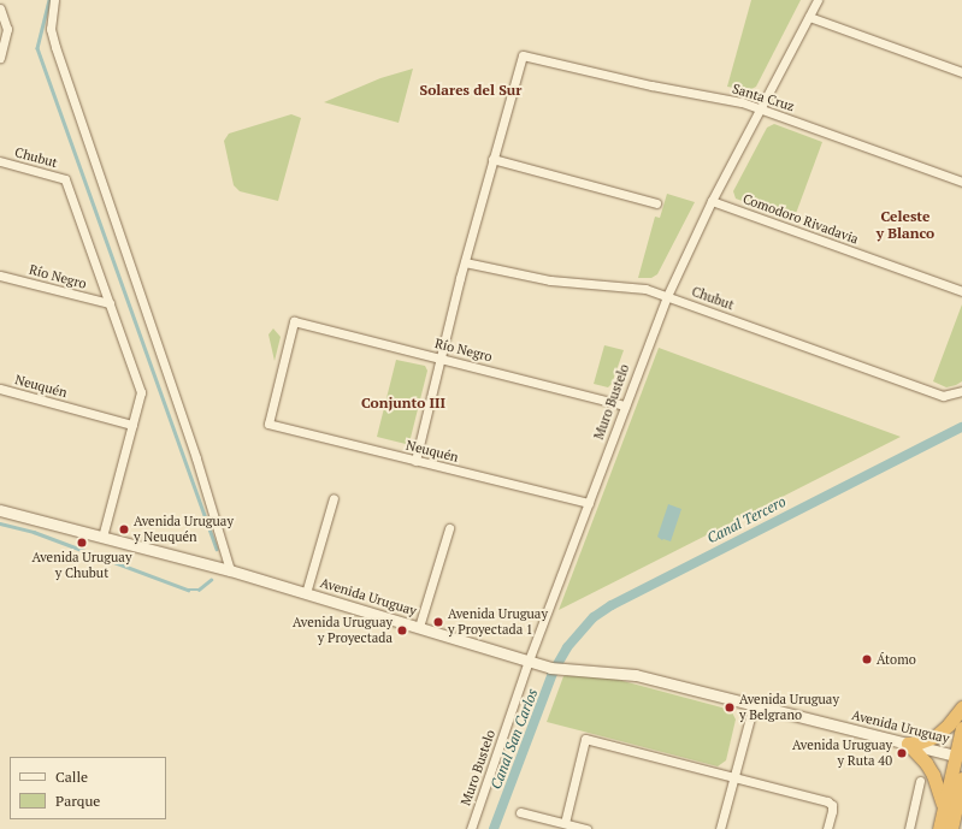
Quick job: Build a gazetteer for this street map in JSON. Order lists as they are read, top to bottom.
{
  "streets": {
    "main road": ["Avenida Uruguay"],
    "street": [
      "Santa Cruz",
      "Chubut",
      "Comodoro Rivadavia",
      "Río Negro",
      "Neuquén",
      "Muro Bustelo"
    ]
  },
  "crossings": [
    ["Santa Cruz", "Muro Bustelo"],
    ["Chubut", "Río Negro"],
    ["Chubut", "Muro Bustelo"],
    ["Comodoro Rivadavia", "Muro Bustelo"],
    ["Río Negro", "Neuquén"],
    ["Río Negro", "Muro Bustelo"],
    ["Neuquén", "Muro Bustelo"],
    ["Muro Bustelo", "Avenida Uruguay"]
  ],
  "districts": ["Solares del Sur", "Celeste y Blanco", "Conjunto III"],
  "water": ["Canal Tercero", "Canal San Carlos"],
  "places": [
    "Avenida Uruguay y Neuquén",
    "Avenida Uruguay y Chubut",
    "Avenida Uruguay y Proyectada 1",
    "Avenida Uruguay y Proyectada",
    "Átomo",
    "Avenida Uruguay y Belgrano",
    "Avenida Uruguay y Ruta 40"
  ],
  "legend": ["Calle", "Parque"]
}
